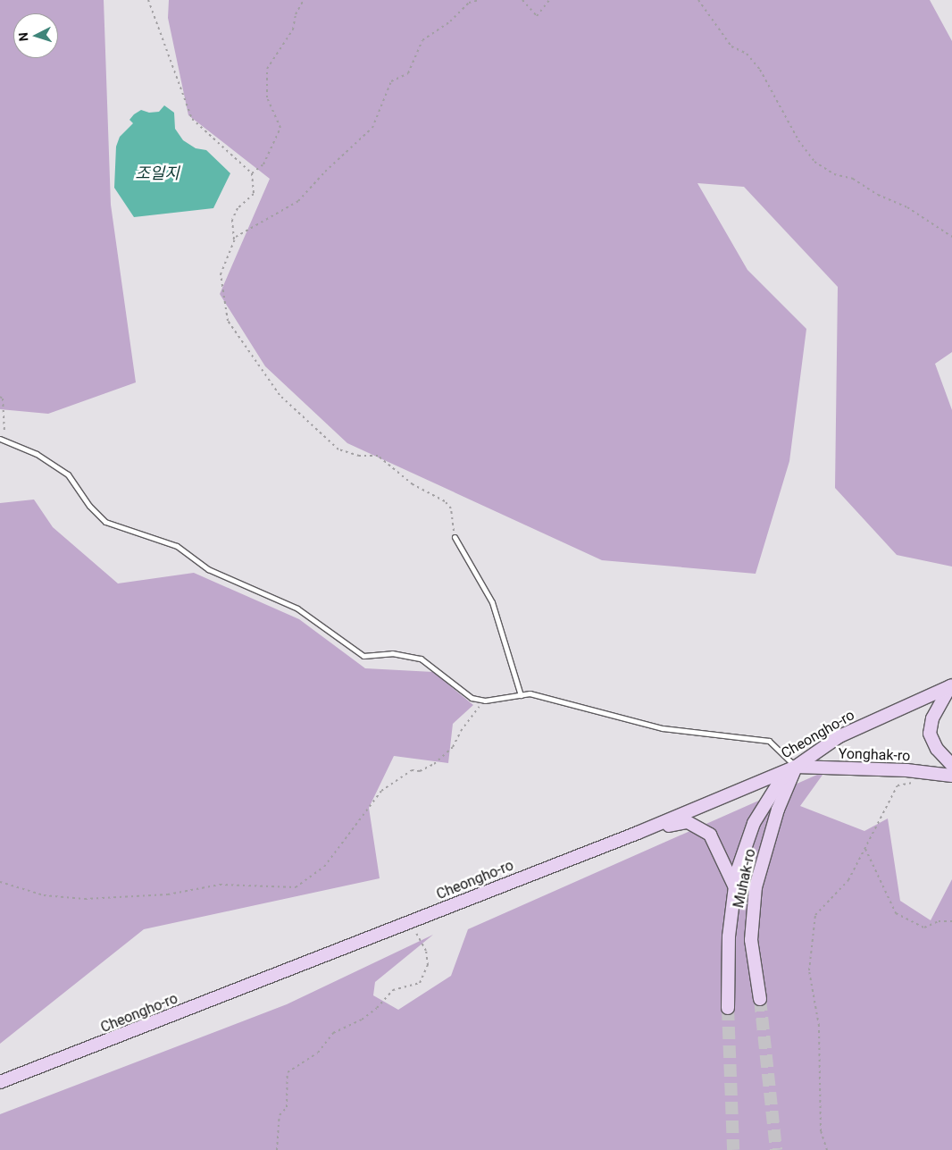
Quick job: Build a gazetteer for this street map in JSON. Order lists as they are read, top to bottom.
{
  "streets": {
    "main road": ["Cheongho-ro", "Yonghak-ro", "Muhak-ro"]
  },
  "crossings": [
    ["Cheongho-ro", "Yonghak-ro"],
    ["Cheongho-ro", "Muhak-ro"],
    ["Yonghak-ro", "Muhak-ro"]
  ],
  "water": ["조일지"],
  "north": "left"
}
